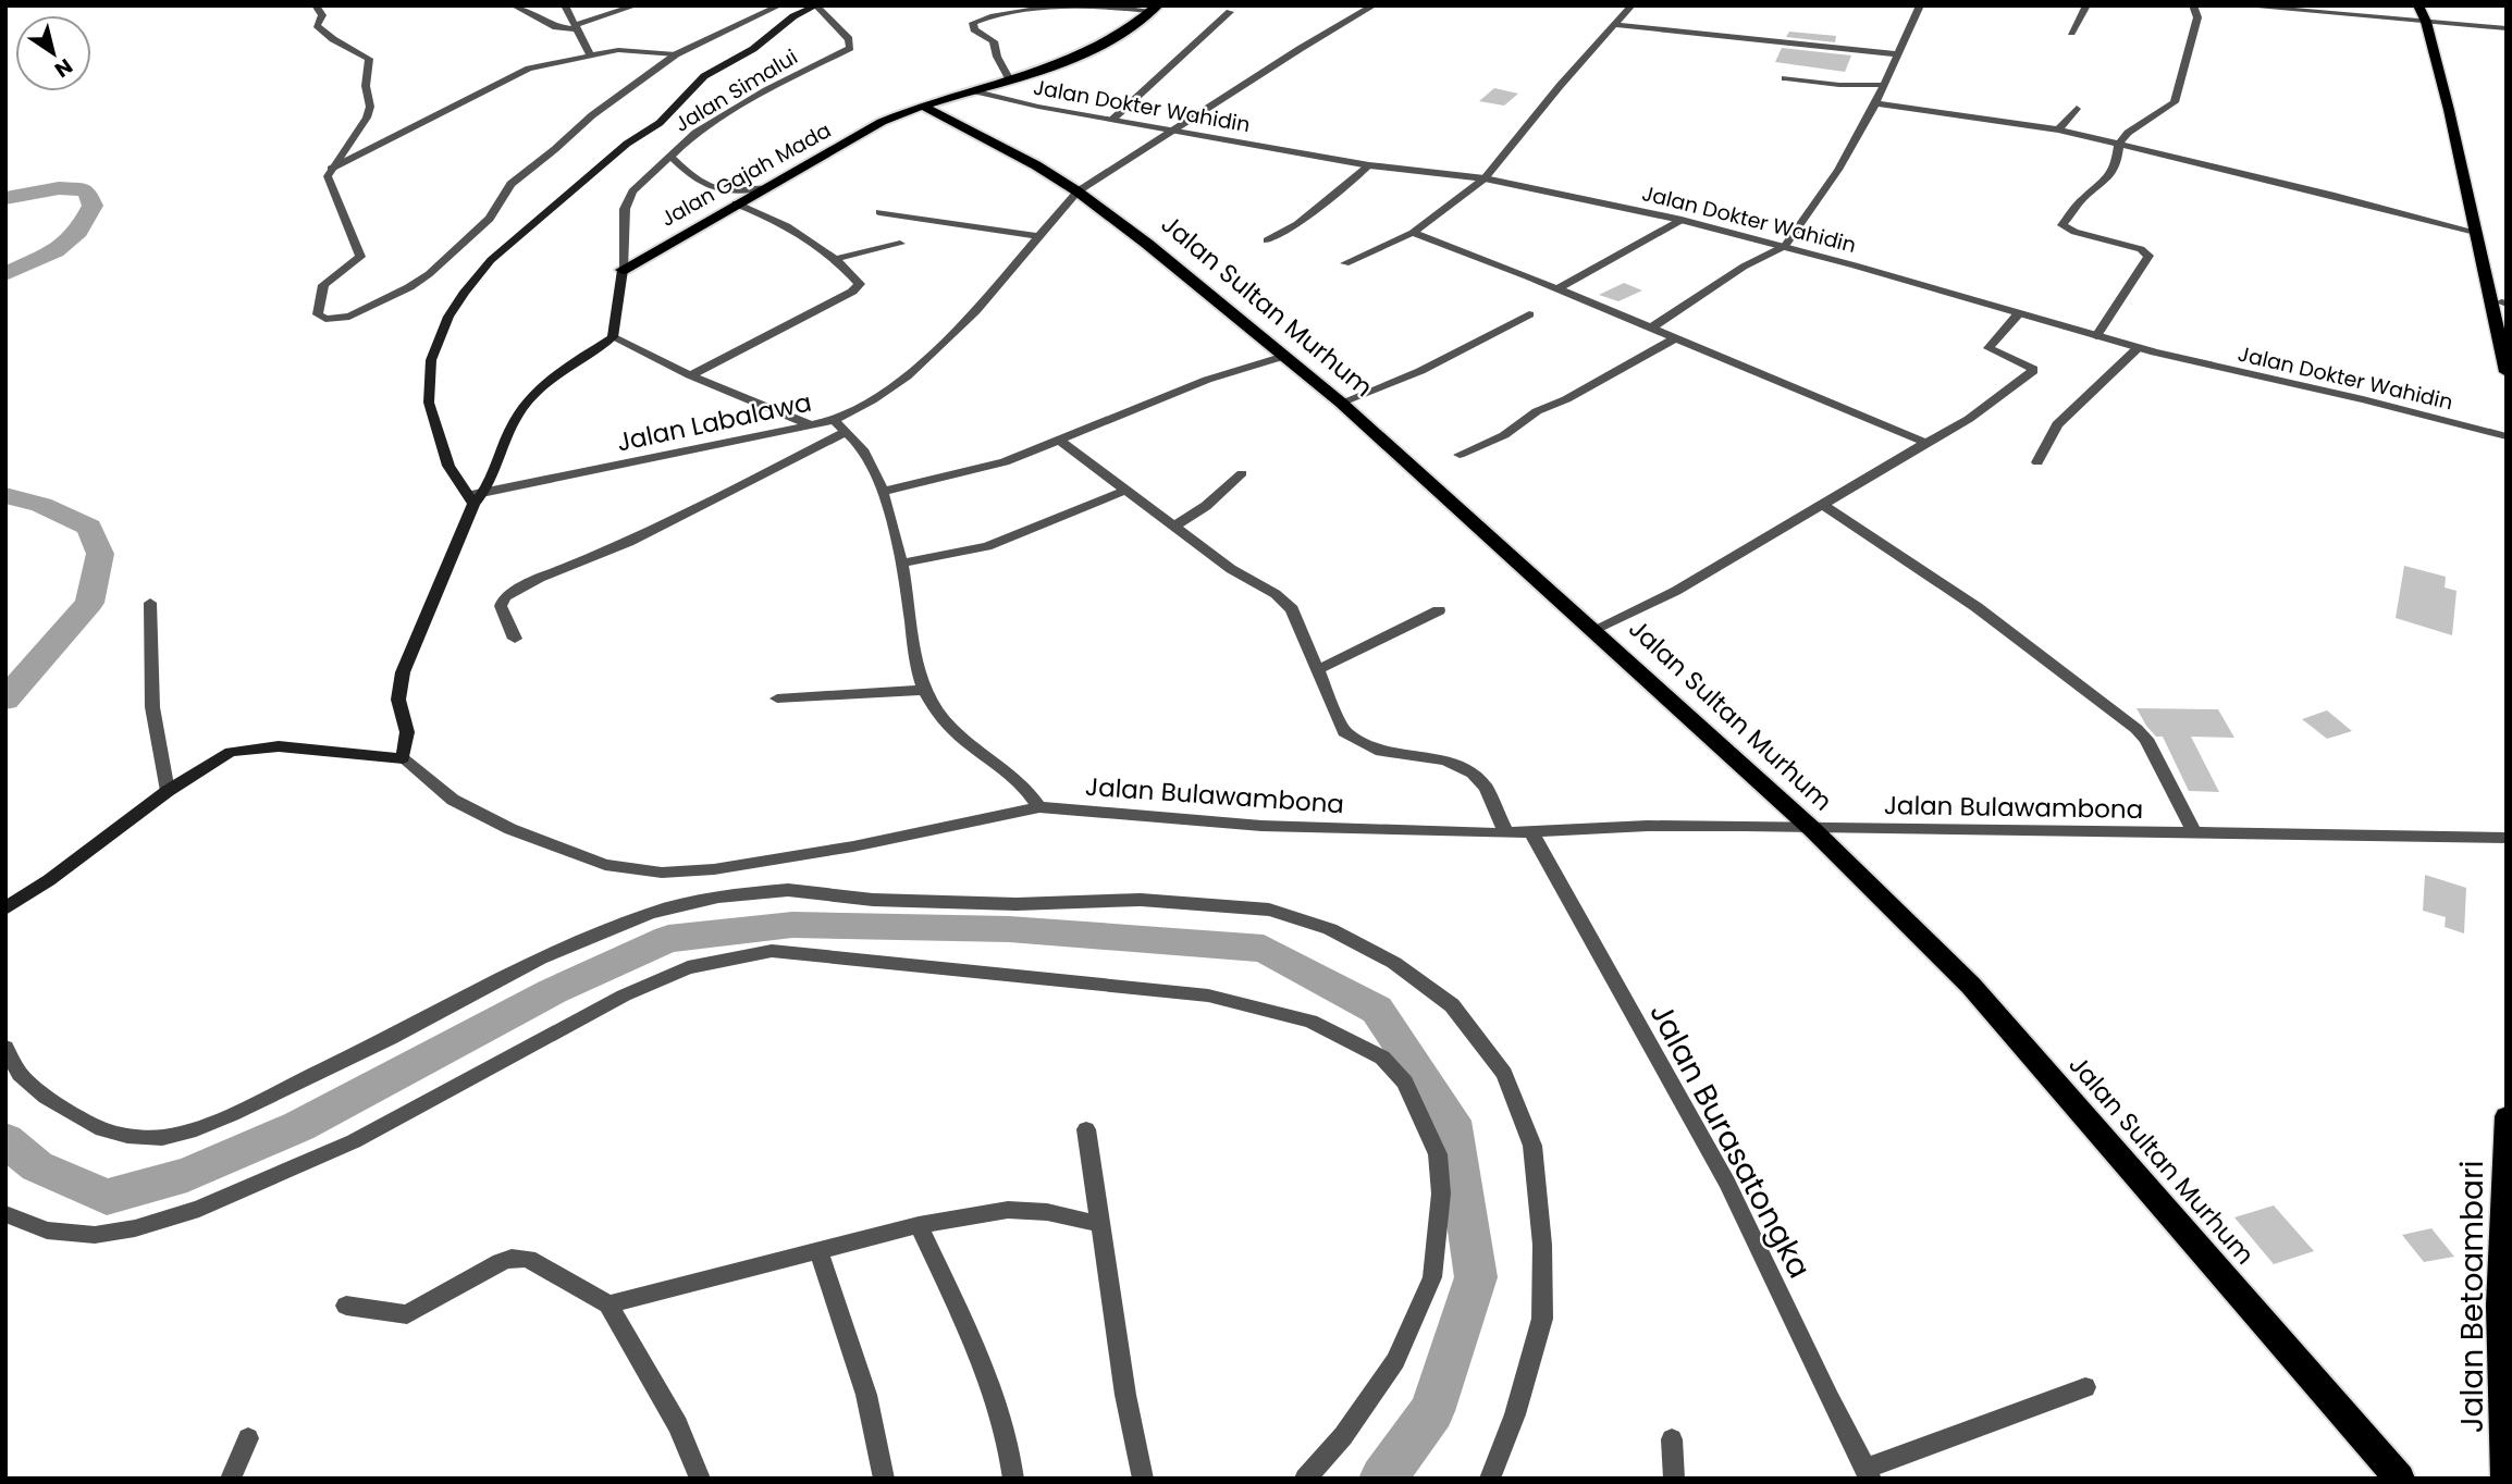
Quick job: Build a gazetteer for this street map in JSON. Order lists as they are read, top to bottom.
{
  "streets": {
    "highway": ["Jalan Gajah Mada", "Jalan Sultan Murhum"],
    "main road": ["Jalan Betoambari"],
    "street": [
      "Jalan Simalui",
      "Jalan Dokter Wahidin",
      "Jalan Labalawa",
      "Jalan Bulawambona",
      "Jalan Burasatongka"
    ]
  },
  "crossings": [
    ["Jalan Simalui", "Jalan Gajah Mada"],
    ["Jalan Dokter Wahidin", "Jalan Gajah Mada"],
    ["Jalan Gajah Mada", "Jalan Sultan Murhum"],
    ["Jalan Sultan Murhum", "Jalan Bulawambona"],
    ["Jalan Labalawa", "Jalan Bulawambona"],
    ["Jalan Bulawambona", "Jalan Burasatongka"]
  ],
  "north": "bottom right"
}
